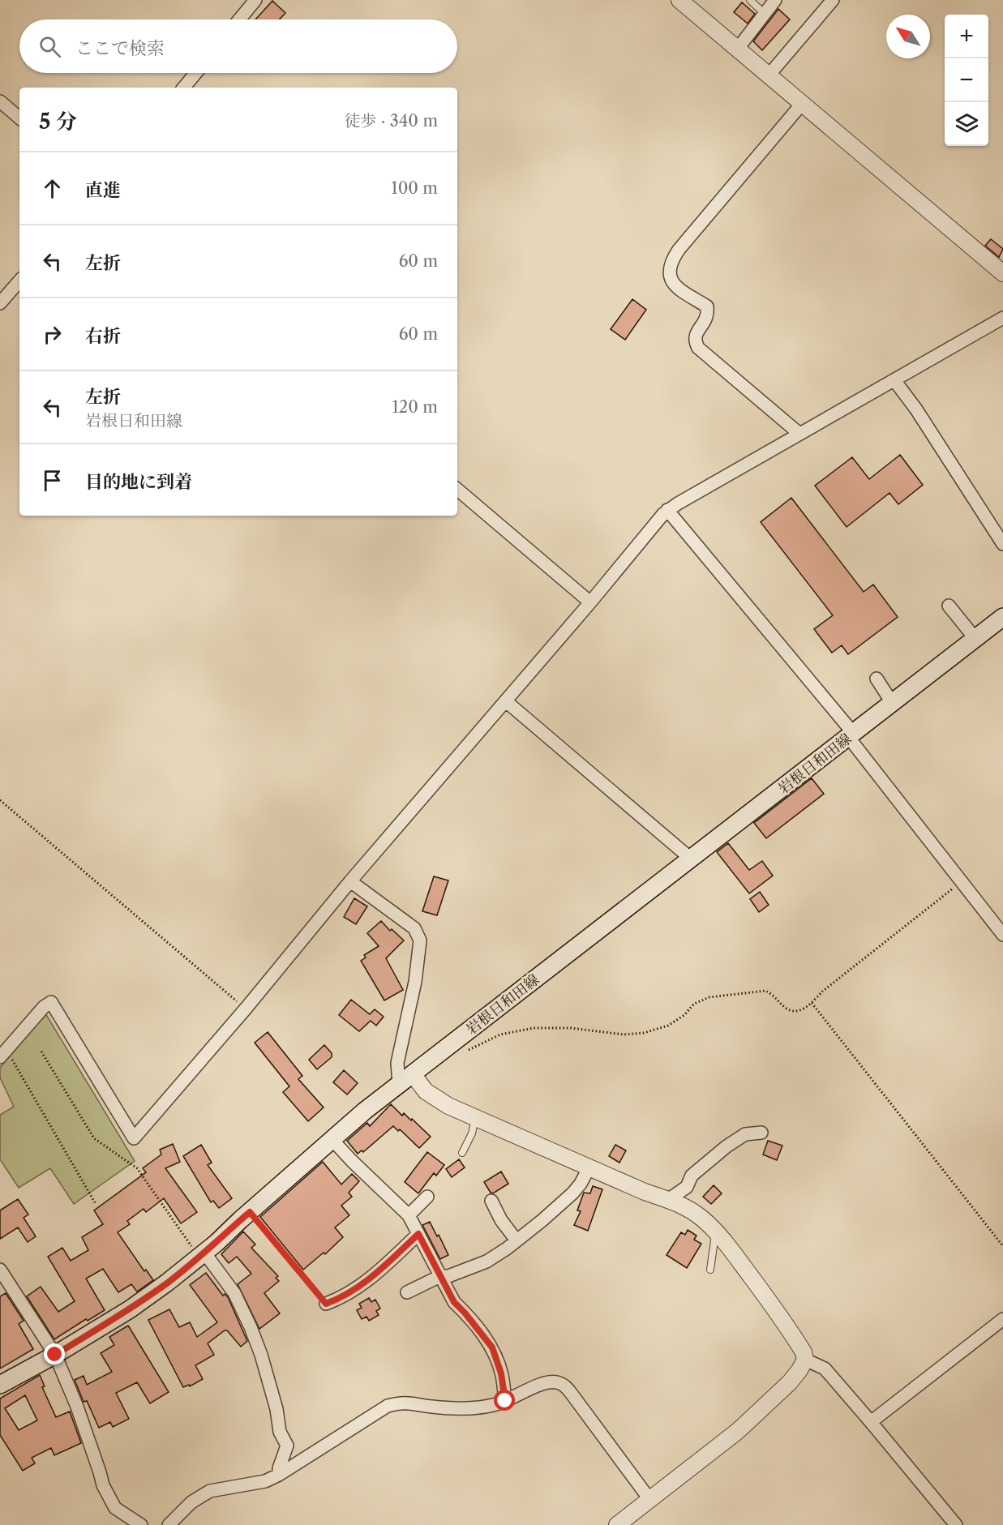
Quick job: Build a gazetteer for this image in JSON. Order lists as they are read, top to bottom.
{
  "streets": {
    "main road": ["岩根日和田線"]
  },
  "north": "top left",
  "page": {
    "map_buttons": ["+", "−"],
    "search": "ここで検索",
    "heading": ["5 分", "徒歩 · 340 m"],
    "list": [
      ["直進", "100 m"],
      ["左折", "60 m"],
      ["右折", "60 m"],
      ["左折", "岩根日和田線", "120 m"],
      "目的地に到着"
    ]
  }
}
